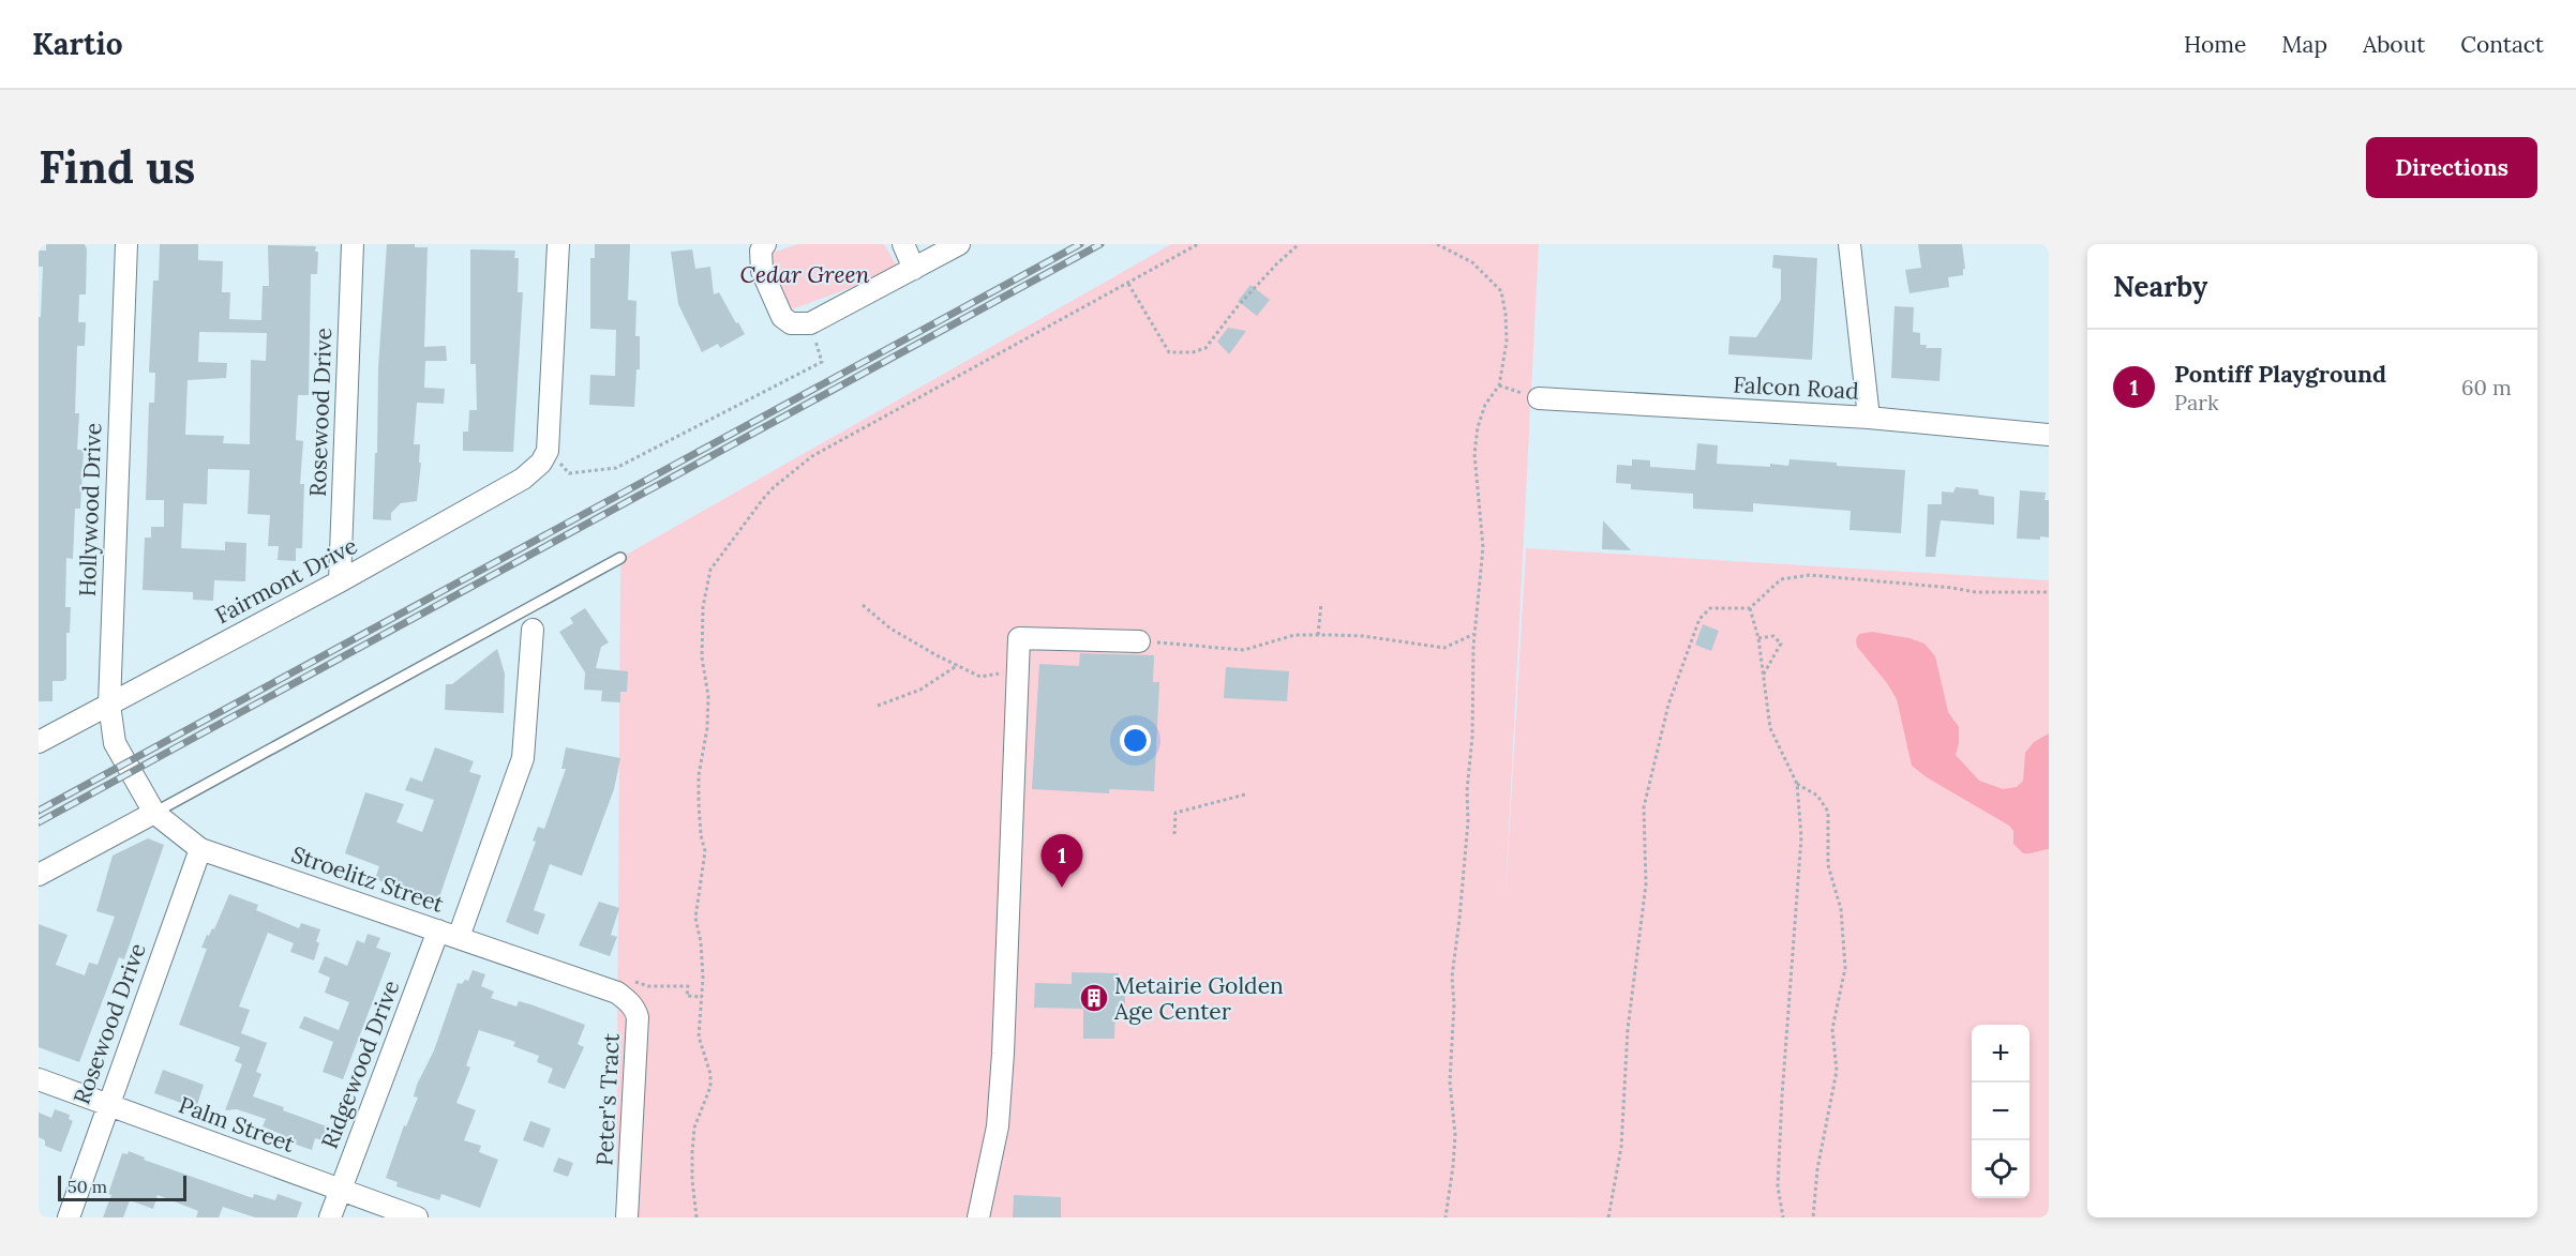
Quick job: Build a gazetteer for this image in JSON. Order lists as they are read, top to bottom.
{
  "streets": {
    "street": [
      "Falcon Road",
      "Rosewood Drive",
      "Hollywood Drive",
      "Fairmont Drive",
      "Stroelitz Street",
      "Ridgewood Drive",
      "Peter's Tract",
      "Palm Street"
    ]
  },
  "crossings": [
    ["Rosewood Drive", "Fairmont Drive"],
    ["Rosewood Drive", "Stroelitz Street"],
    ["Rosewood Drive", "Palm Street"],
    ["Hollywood Drive", "Fairmont Drive"],
    ["Hollywood Drive", "Stroelitz Street"],
    ["Stroelitz Street", "Ridgewood Drive"],
    ["Stroelitz Street", "Peter's Tract"],
    ["Ridgewood Drive", "Palm Street"]
  ],
  "parks": ["Cedar Green"],
  "places": {
    "building": ["Metairie Golden Age Center"]
  },
  "scale_bar": "50 m",
  "page": {
    "header": "Kartio",
    "nav": [
      "Home",
      "Map",
      "About",
      "Contact"
    ],
    "buttons": "Directions",
    "title": "Find us",
    "heading": "Nearby",
    "list": [
      {
        "mark": "1",
        "name": "Pontiff Playground",
        "note": "Park",
        "value": "60 m"
      }
    ],
    "pins": "1",
    "map_buttons": ["+", "−"],
    "scale": "50 m"
  }
}
